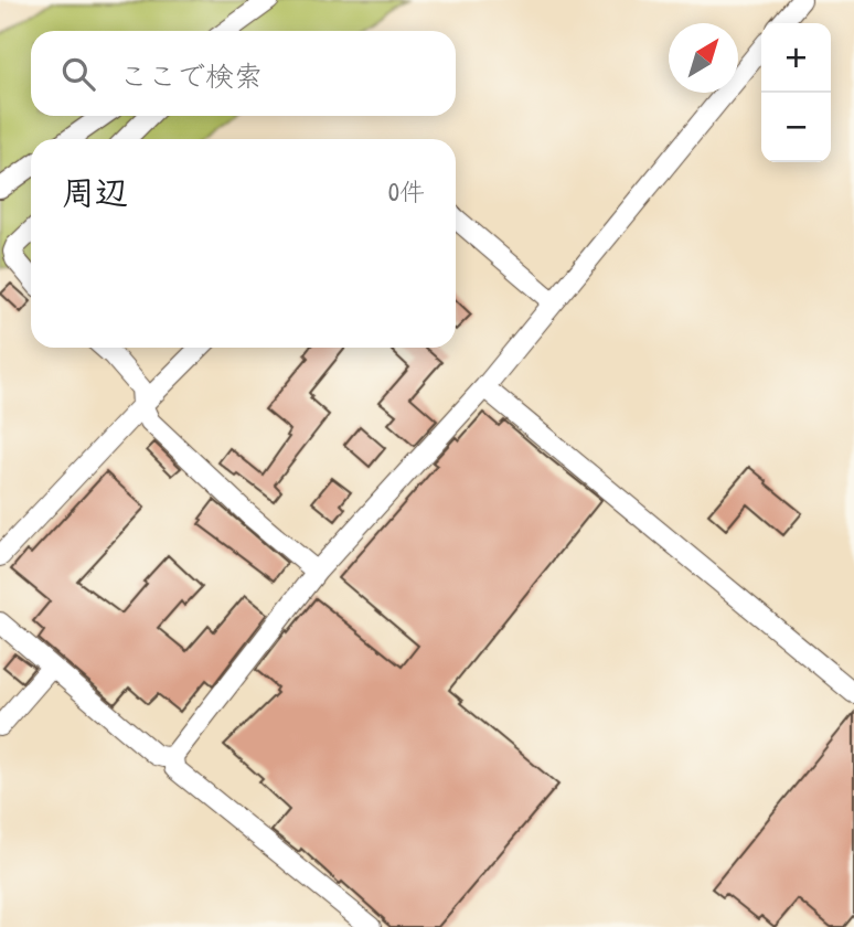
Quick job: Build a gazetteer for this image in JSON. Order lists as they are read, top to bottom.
{
  "north": "top right",
  "page": {
    "map_buttons": ["+", "−"],
    "search": "ここで検索",
    "heading": ["周辺", "0件"]
  }
}
